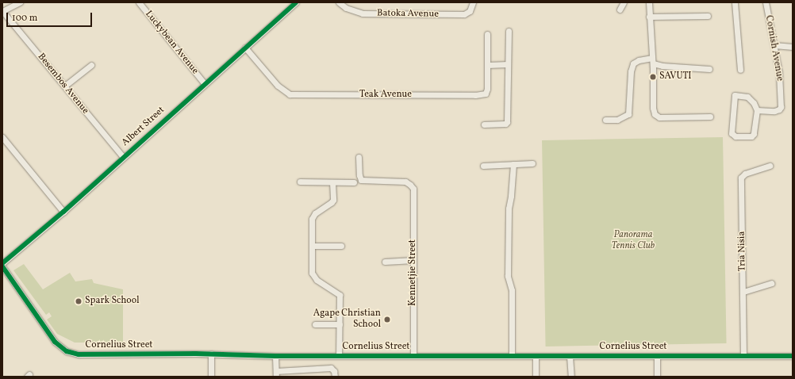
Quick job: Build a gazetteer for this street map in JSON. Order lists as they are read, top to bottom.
{
  "streets": {
    "street": [
      "Batoka Avenue",
      "Luckybean Avenue",
      "Cornish Avenue",
      "Besembos Avenue",
      "Teak Avenue",
      "Albert Street",
      "Tria Nisia",
      "Kennetjie Street",
      "Cornelius Street"
    ]
  },
  "crossings": [
    ["Luckybean Avenue", "Albert Street"],
    ["Besembos Avenue", "Albert Street"],
    ["Teak Avenue", "Albert Street"],
    ["Tria Nisia", "Cornelius Street"],
    ["Kennetjie Street", "Cornelius Street"]
  ],
  "parks": ["Panorama Tennis Club"],
  "places": ["SAVUTI", "Spark School", "Agape Christian School"],
  "scale_bar": "100 m"
}
